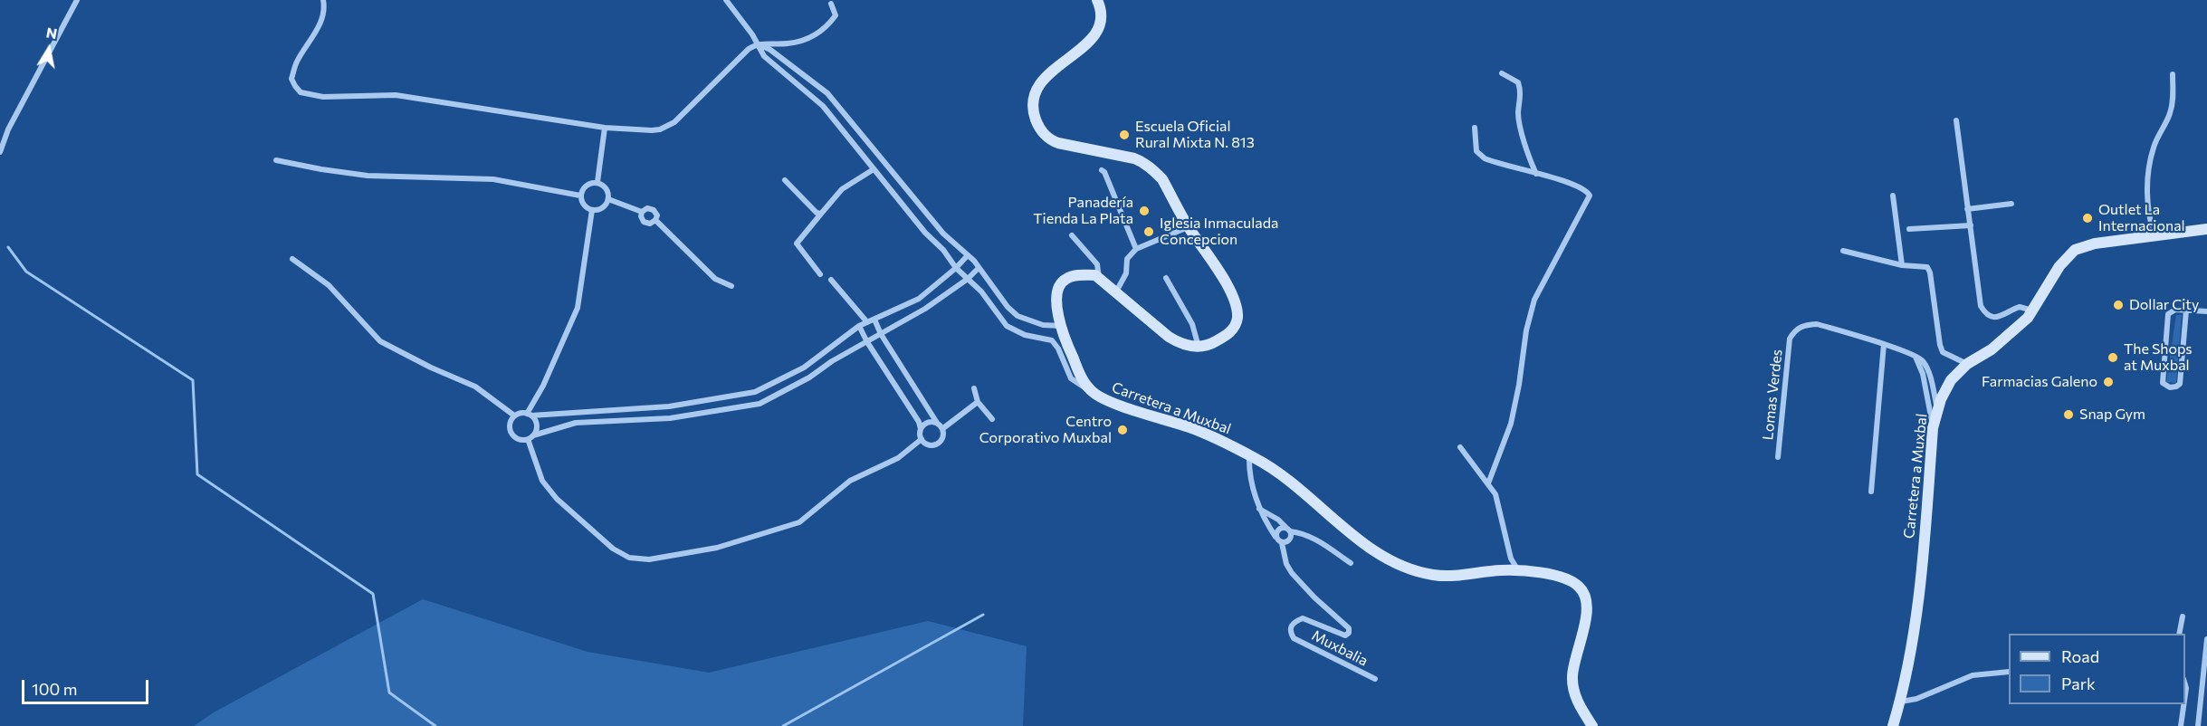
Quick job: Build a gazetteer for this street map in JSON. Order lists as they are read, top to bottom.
{
  "streets": {
    "main road": ["Carretera a Muxbal"],
    "street": ["Lomas Verdes", "Muxbalia"]
  },
  "places": [
    "Escuela Oficial Rural Mixta N. 813",
    "Panadería Tienda La Plata",
    "Outlet La Internacional",
    "Iglesia Inmaculada Concepcion",
    "Dollar City",
    "The Shops at Muxbal",
    "Farmacias Galeno",
    "Snap Gym",
    "Centro Corporativo Muxbal"
  ],
  "legend": ["Road", "Park"],
  "scale_bar": "100 m",
  "north": "top"
}
